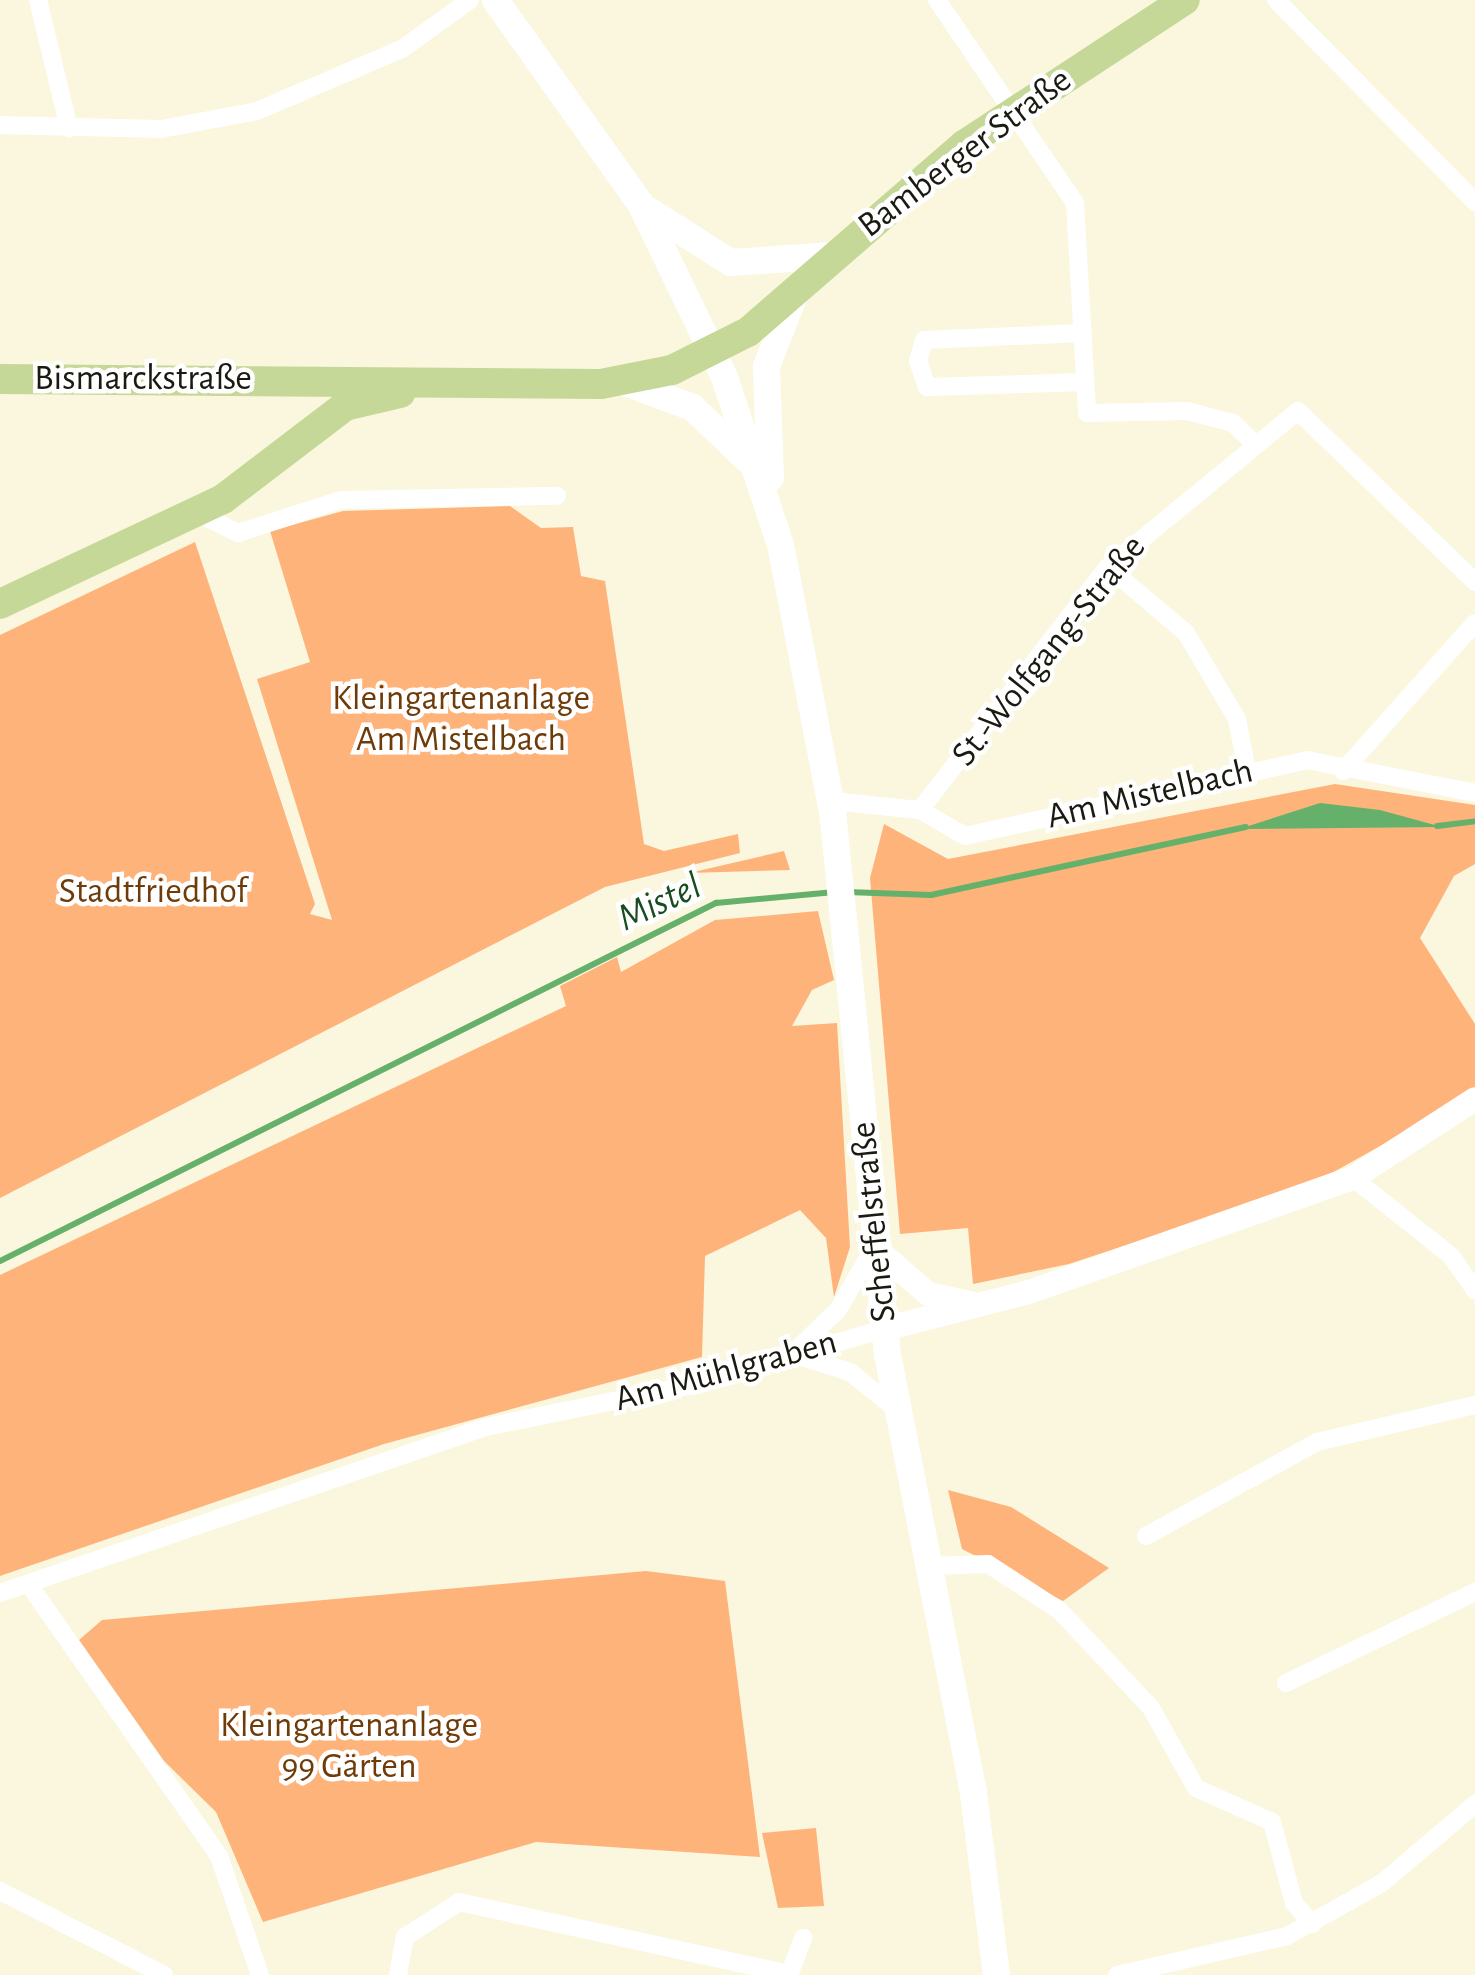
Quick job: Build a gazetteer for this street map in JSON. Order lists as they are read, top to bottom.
{
  "streets": {
    "main road": ["Bamberger Straße", "Bismarckstraße", "Scheffelstraße"],
    "street": ["St.-Wolfgang-Straße", "Am Mistelbach", "Am Mühlgraben"]
  },
  "crossings": [
    ["Bamberger Straße", "Scheffelstraße"],
    ["St.-Wolfgang-Straße", "Am Mistelbach"],
    ["Am Mistelbach", "Scheffelstraße"],
    ["Scheffelstraße", "Am Mühlgraben"]
  ],
  "water": ["Mistel"],
  "parks": ["Kleingartenanlage Am Mistelbach", "Stadtfriedhof", "Kleingartenanlage 99 Gärten"]
}
